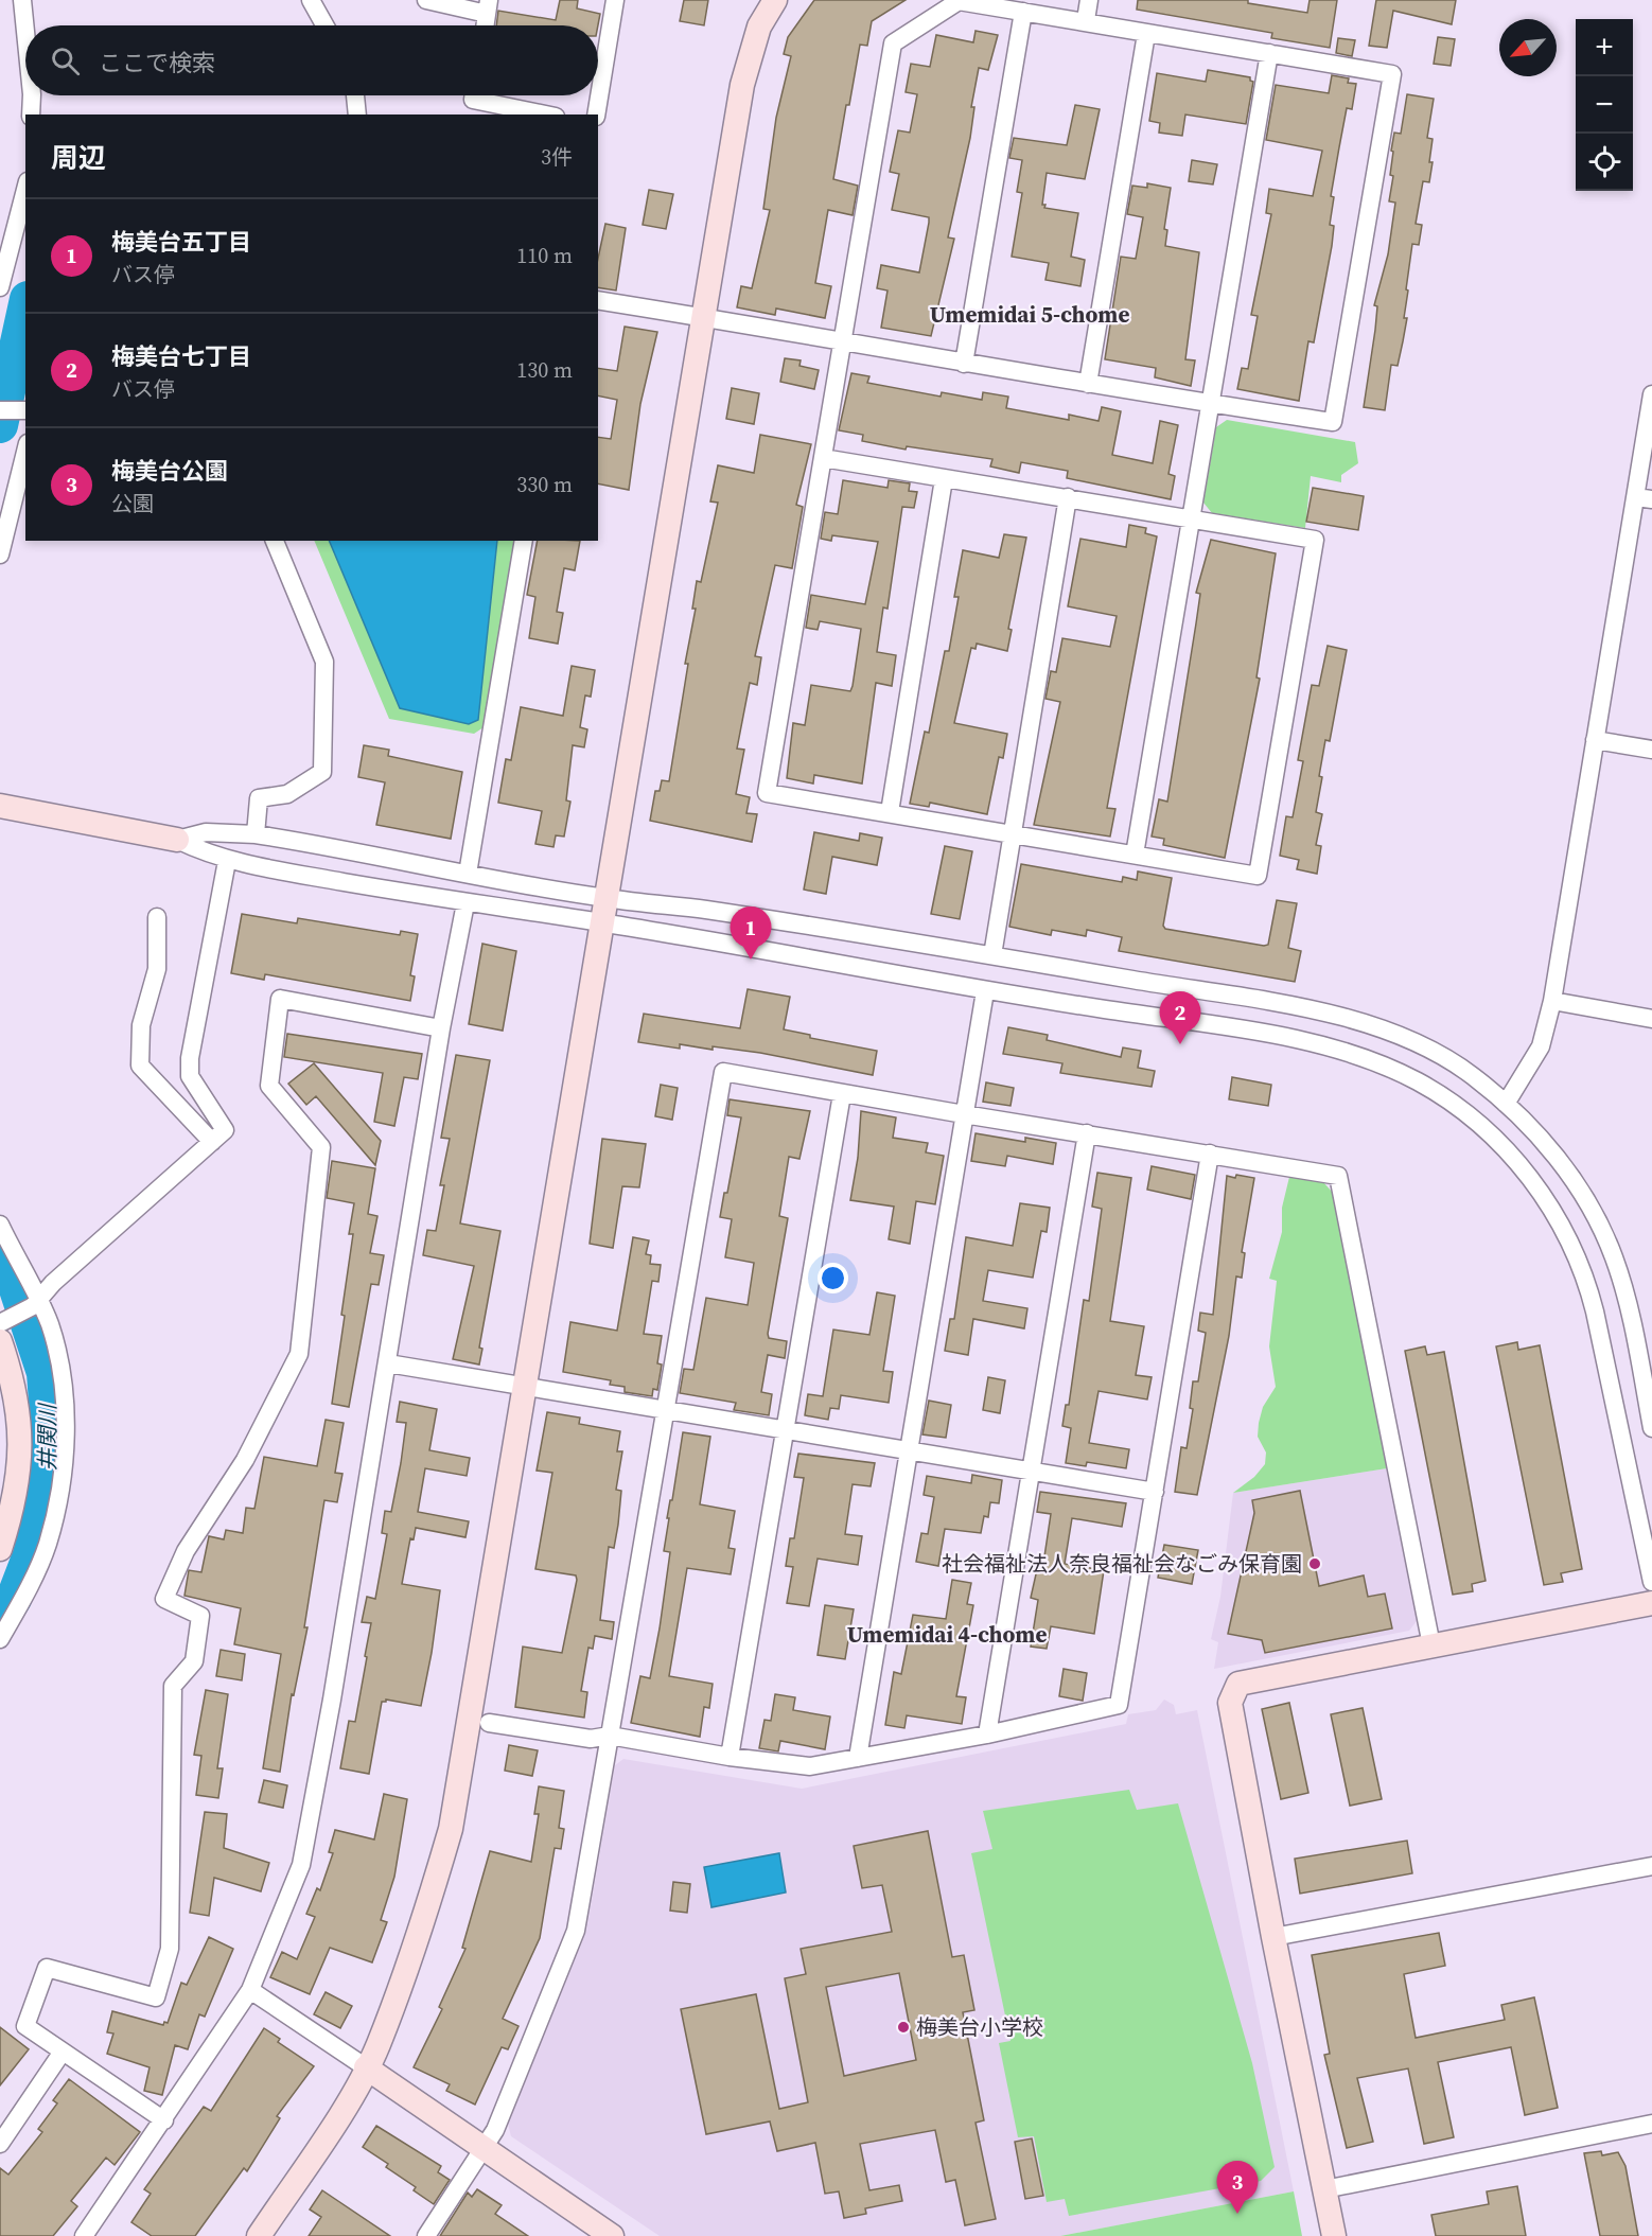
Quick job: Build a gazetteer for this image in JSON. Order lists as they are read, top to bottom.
{
  "districts": ["Umemidai 5-chome", "Umemidai 4-chome"],
  "water": ["井関川"],
  "places": ["社会福祉法人奈良福祉会なごみ保育園", "梅美台小学校"],
  "north": "bottom left",
  "page": {
    "map_buttons": ["+", "−"],
    "search": "ここで検索",
    "heading": ["周辺", "3件"],
    "list": [
      {
        "mark": "1",
        "name": "梅美台五丁目",
        "note": "バス停",
        "value": "110 m"
      },
      {
        "mark": "2",
        "name": "梅美台七丁目",
        "note": "バス停",
        "value": "130 m"
      },
      {
        "mark": "3",
        "name": "梅美台公園",
        "note": "公園",
        "value": "330 m"
      }
    ],
    "pins": ["1", "2", "3"]
  }
}
